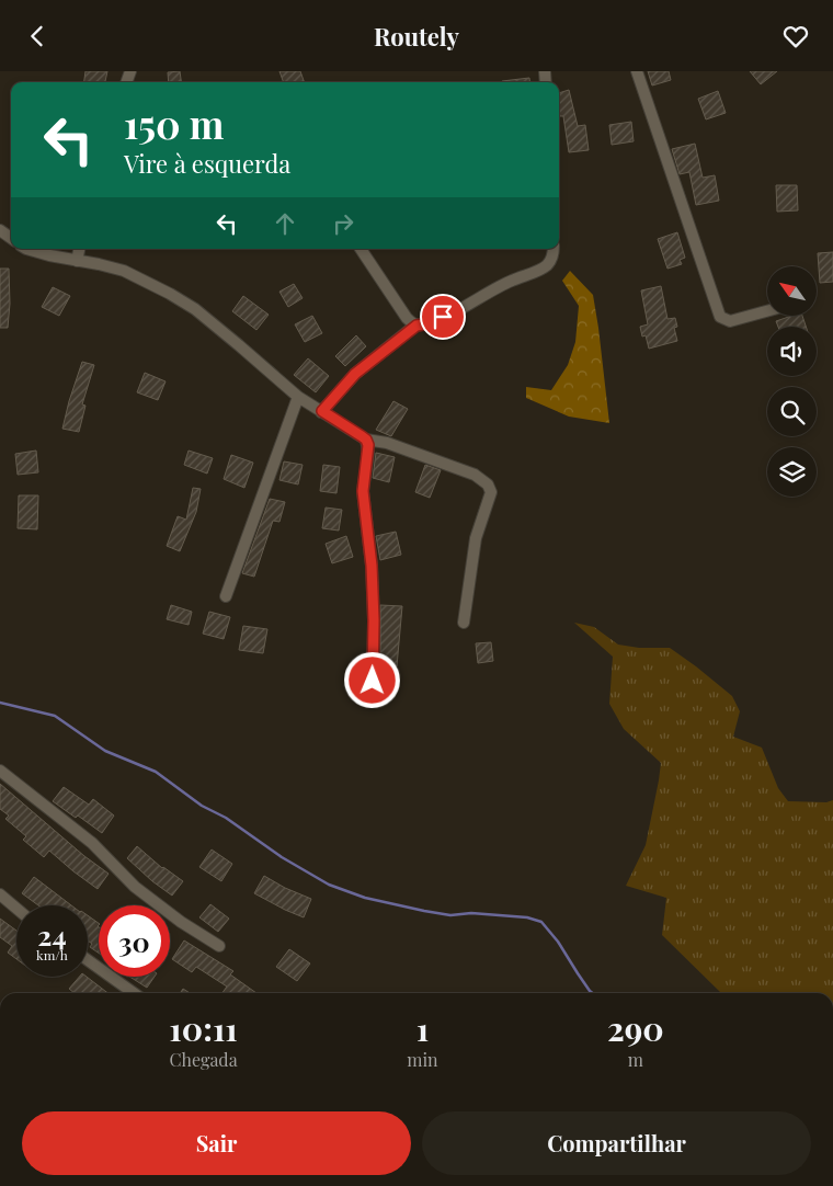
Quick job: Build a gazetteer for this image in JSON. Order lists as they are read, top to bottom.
{
  "north": "top left",
  "page": {
    "header": "Routely",
    "turn": ["150 m", "Vire à esquerda"],
    "speed": "24 km/h",
    "limit": "30",
    "eta": [
      "10:11",
      "Chegada",
      "1",
      "min",
      "290",
      "m"
    ],
    "buttons": ["Sair", "Compartilhar"]
  }
}
